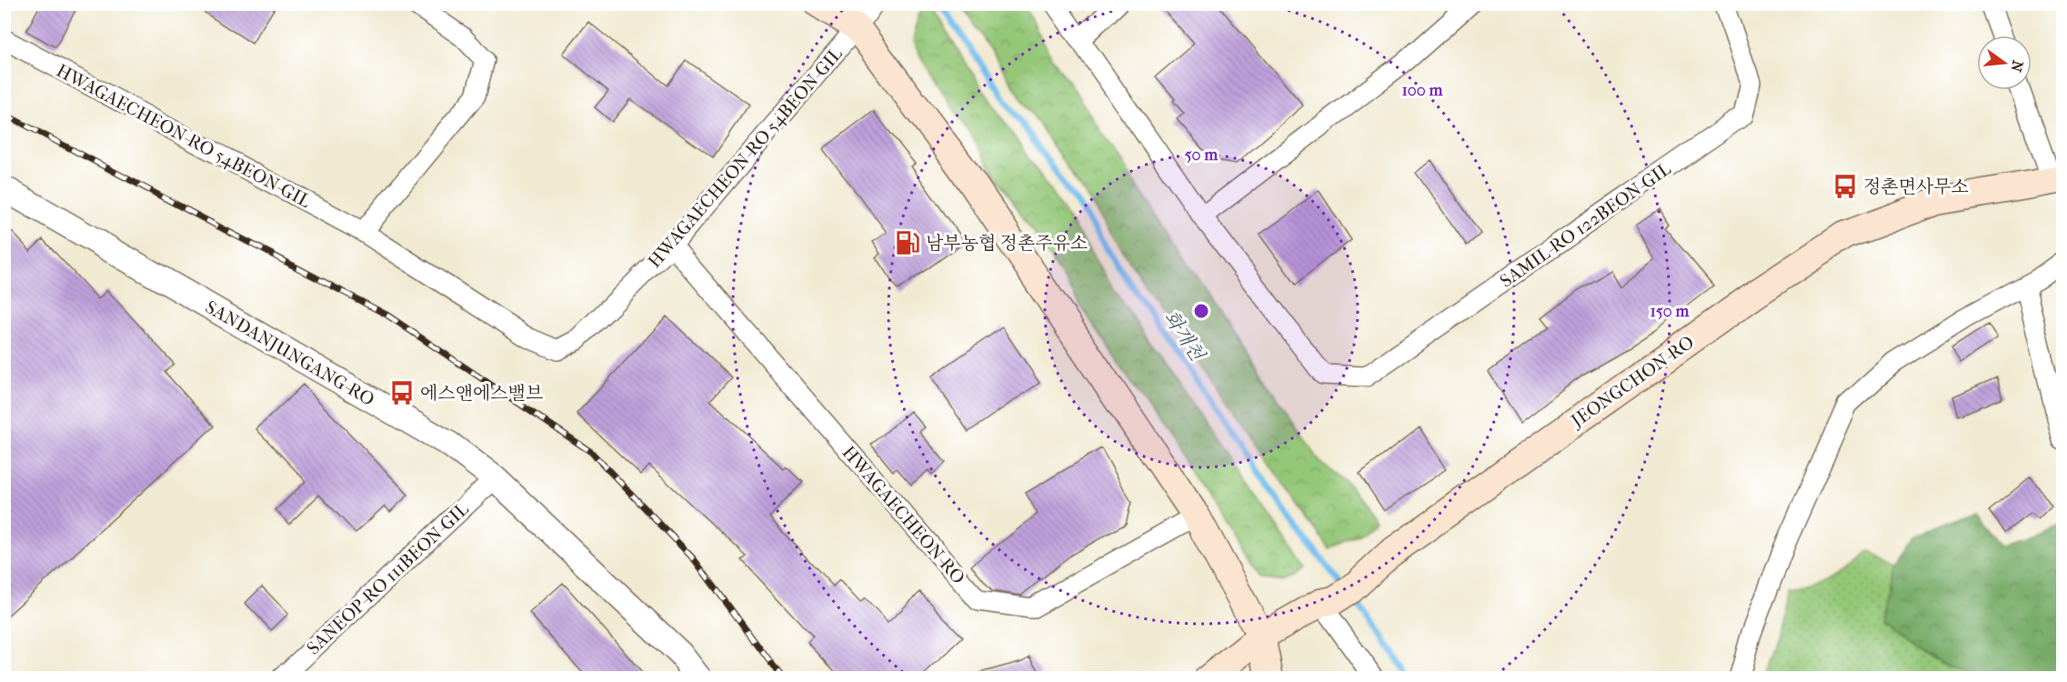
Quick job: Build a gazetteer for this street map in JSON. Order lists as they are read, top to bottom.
{
  "streets": {
    "main road": ["JEONGCHON-RO"],
    "street": [
      "HWAGAECHEON-RO 54BEON-GIL",
      "SAMIL-RO 122BEON-GIL",
      "SANDANJUNGANG-RO",
      "HWAGAECHEON-RO",
      "SANEOP-RO 111BEON-GIL"
    ]
  },
  "crossings": [
    ["HWAGAECHEON-RO 54BEON-GIL", "HWAGAECHEON-RO"],
    ["SANDANJUNGANG-RO", "SANEOP-RO 111BEON-GIL"]
  ],
  "water": ["화개천"],
  "places": {
    "bus stop": ["정촌면사무소", "에스앤에스밸브"],
    "fuel station": ["남부농협 정촌주유소"]
  },
  "north": "right",
  "rings": ["100 m", "50 m", "150 m"]
}
